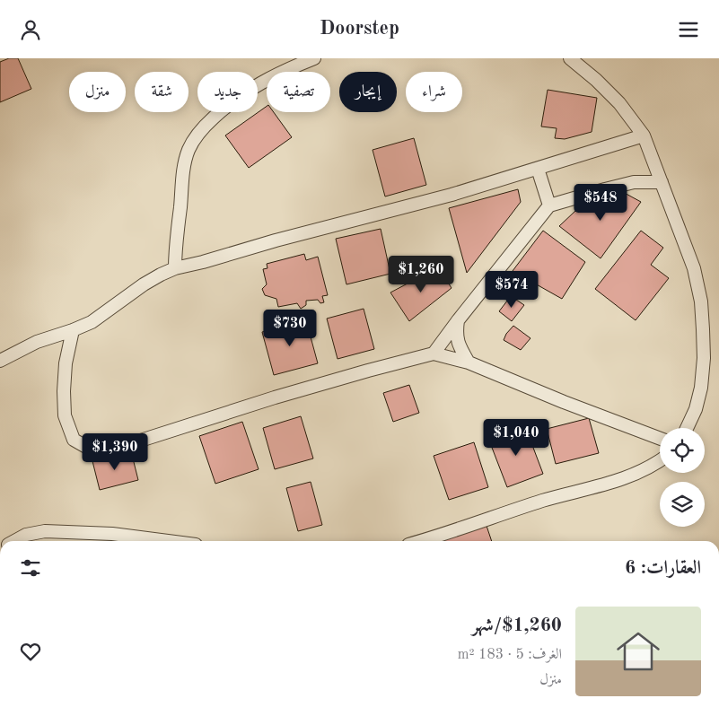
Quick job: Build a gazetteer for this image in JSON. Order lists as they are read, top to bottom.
{
  "page": {
    "header": "Doorstep",
    "chip": [
      "شراء",
      "إيجار",
      "تصفية",
      "جديد",
      "شقة",
      "منزل"
    ],
    "price": [
      "$548",
      "$1,260",
      "$574",
      "$730",
      "$1,040",
      "$1,390"
    ],
    "heading": "العقارات: 6",
    "list": [
      {
        "name": "$1,260/شهر",
        "note": "الغرف: 5 · 183 m² · منزل"
      }
    ]
  }
}
